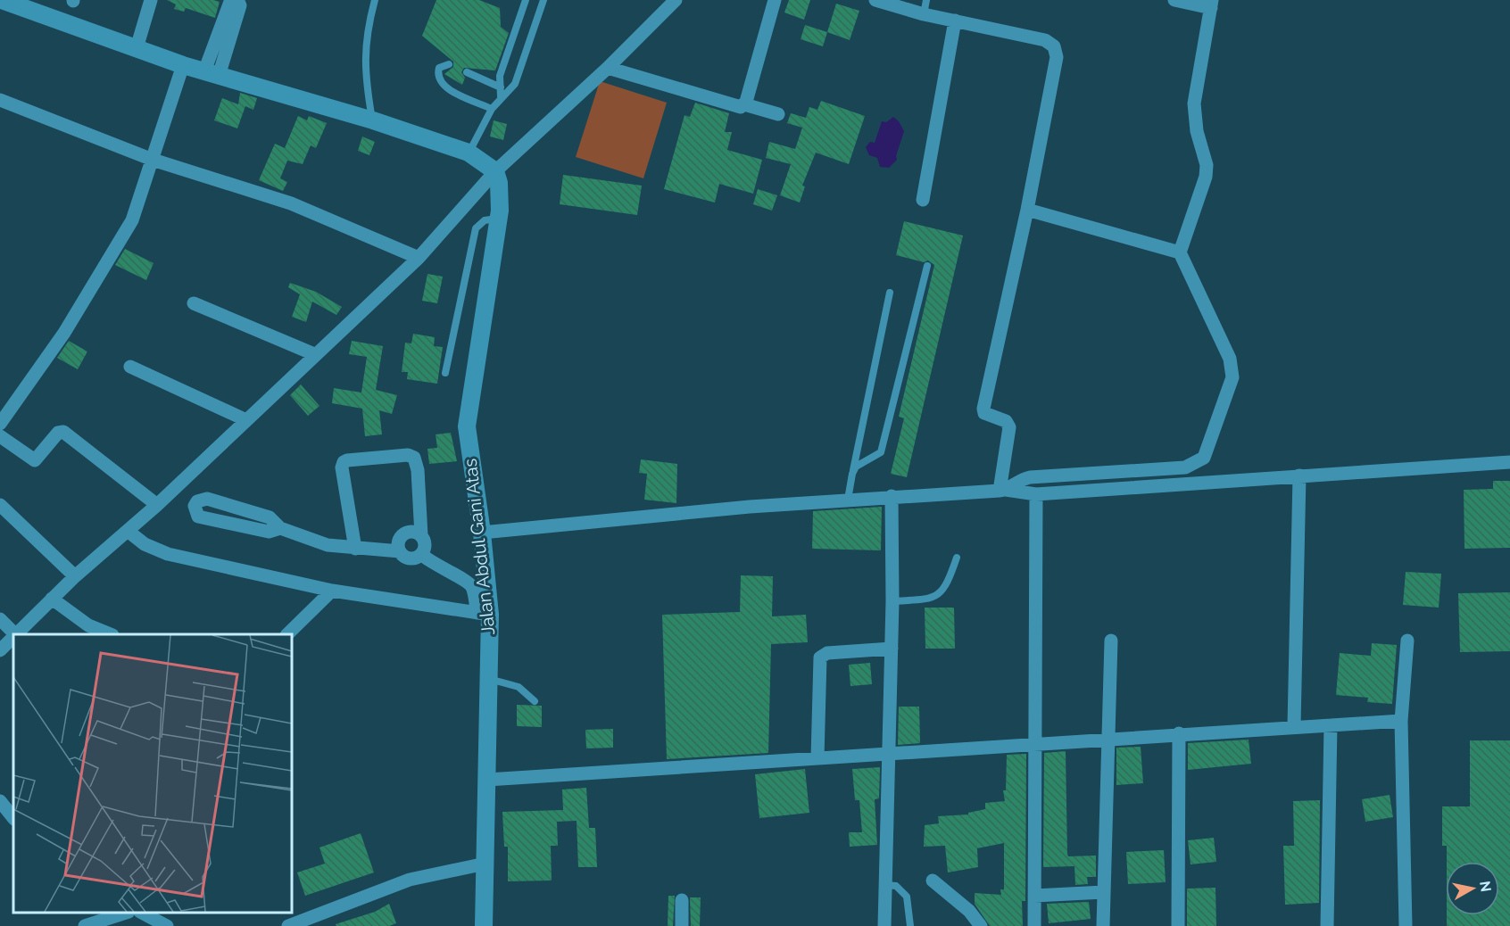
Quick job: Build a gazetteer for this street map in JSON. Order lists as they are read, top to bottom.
{
  "streets": {
    "street": ["Jalan Abdul Gani Atas"]
  },
  "north": "right"
}
